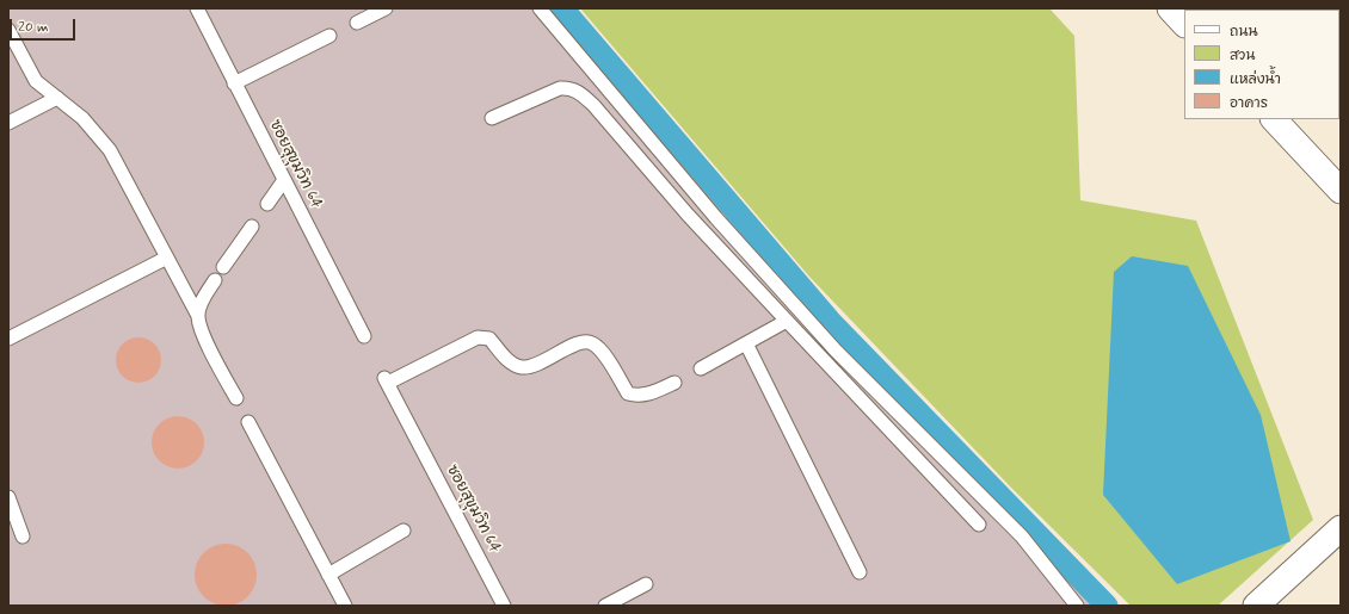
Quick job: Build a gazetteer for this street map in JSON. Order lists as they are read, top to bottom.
{
  "streets": {
    "lane": ["ซอยสุขุมวิท 64"]
  },
  "legend": [
    "ถนน",
    "สวน",
    "แหล่งน้ำ",
    "อาคาร"
  ],
  "scale_bar": "20 m"
}
